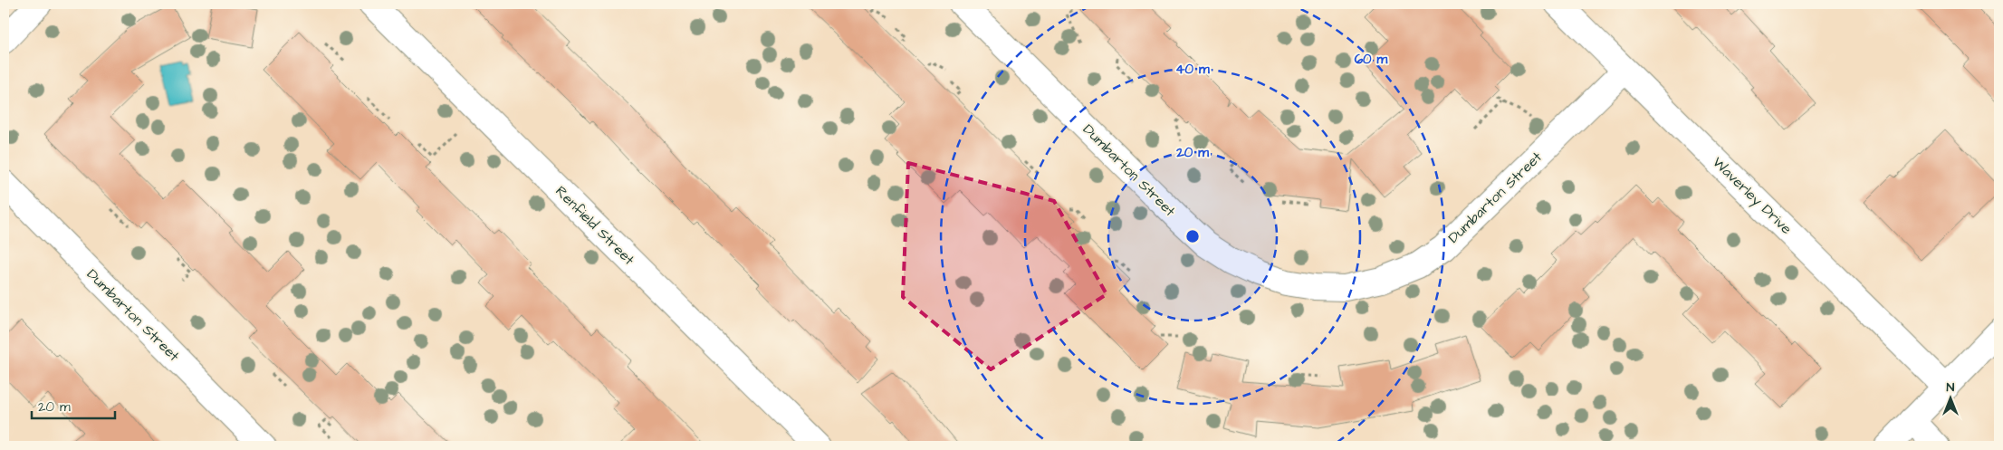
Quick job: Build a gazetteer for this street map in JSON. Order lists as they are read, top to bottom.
{
  "streets": {
    "street": ["Dumbarton Street", "Waverley Drive", "Renfield Street"]
  },
  "crossings": [
    ["Dumbarton Street", "Waverley Drive"]
  ],
  "scale_bar": "20 m",
  "north": "top",
  "rings": ["60 m", "40 m", "20 m"]
}
